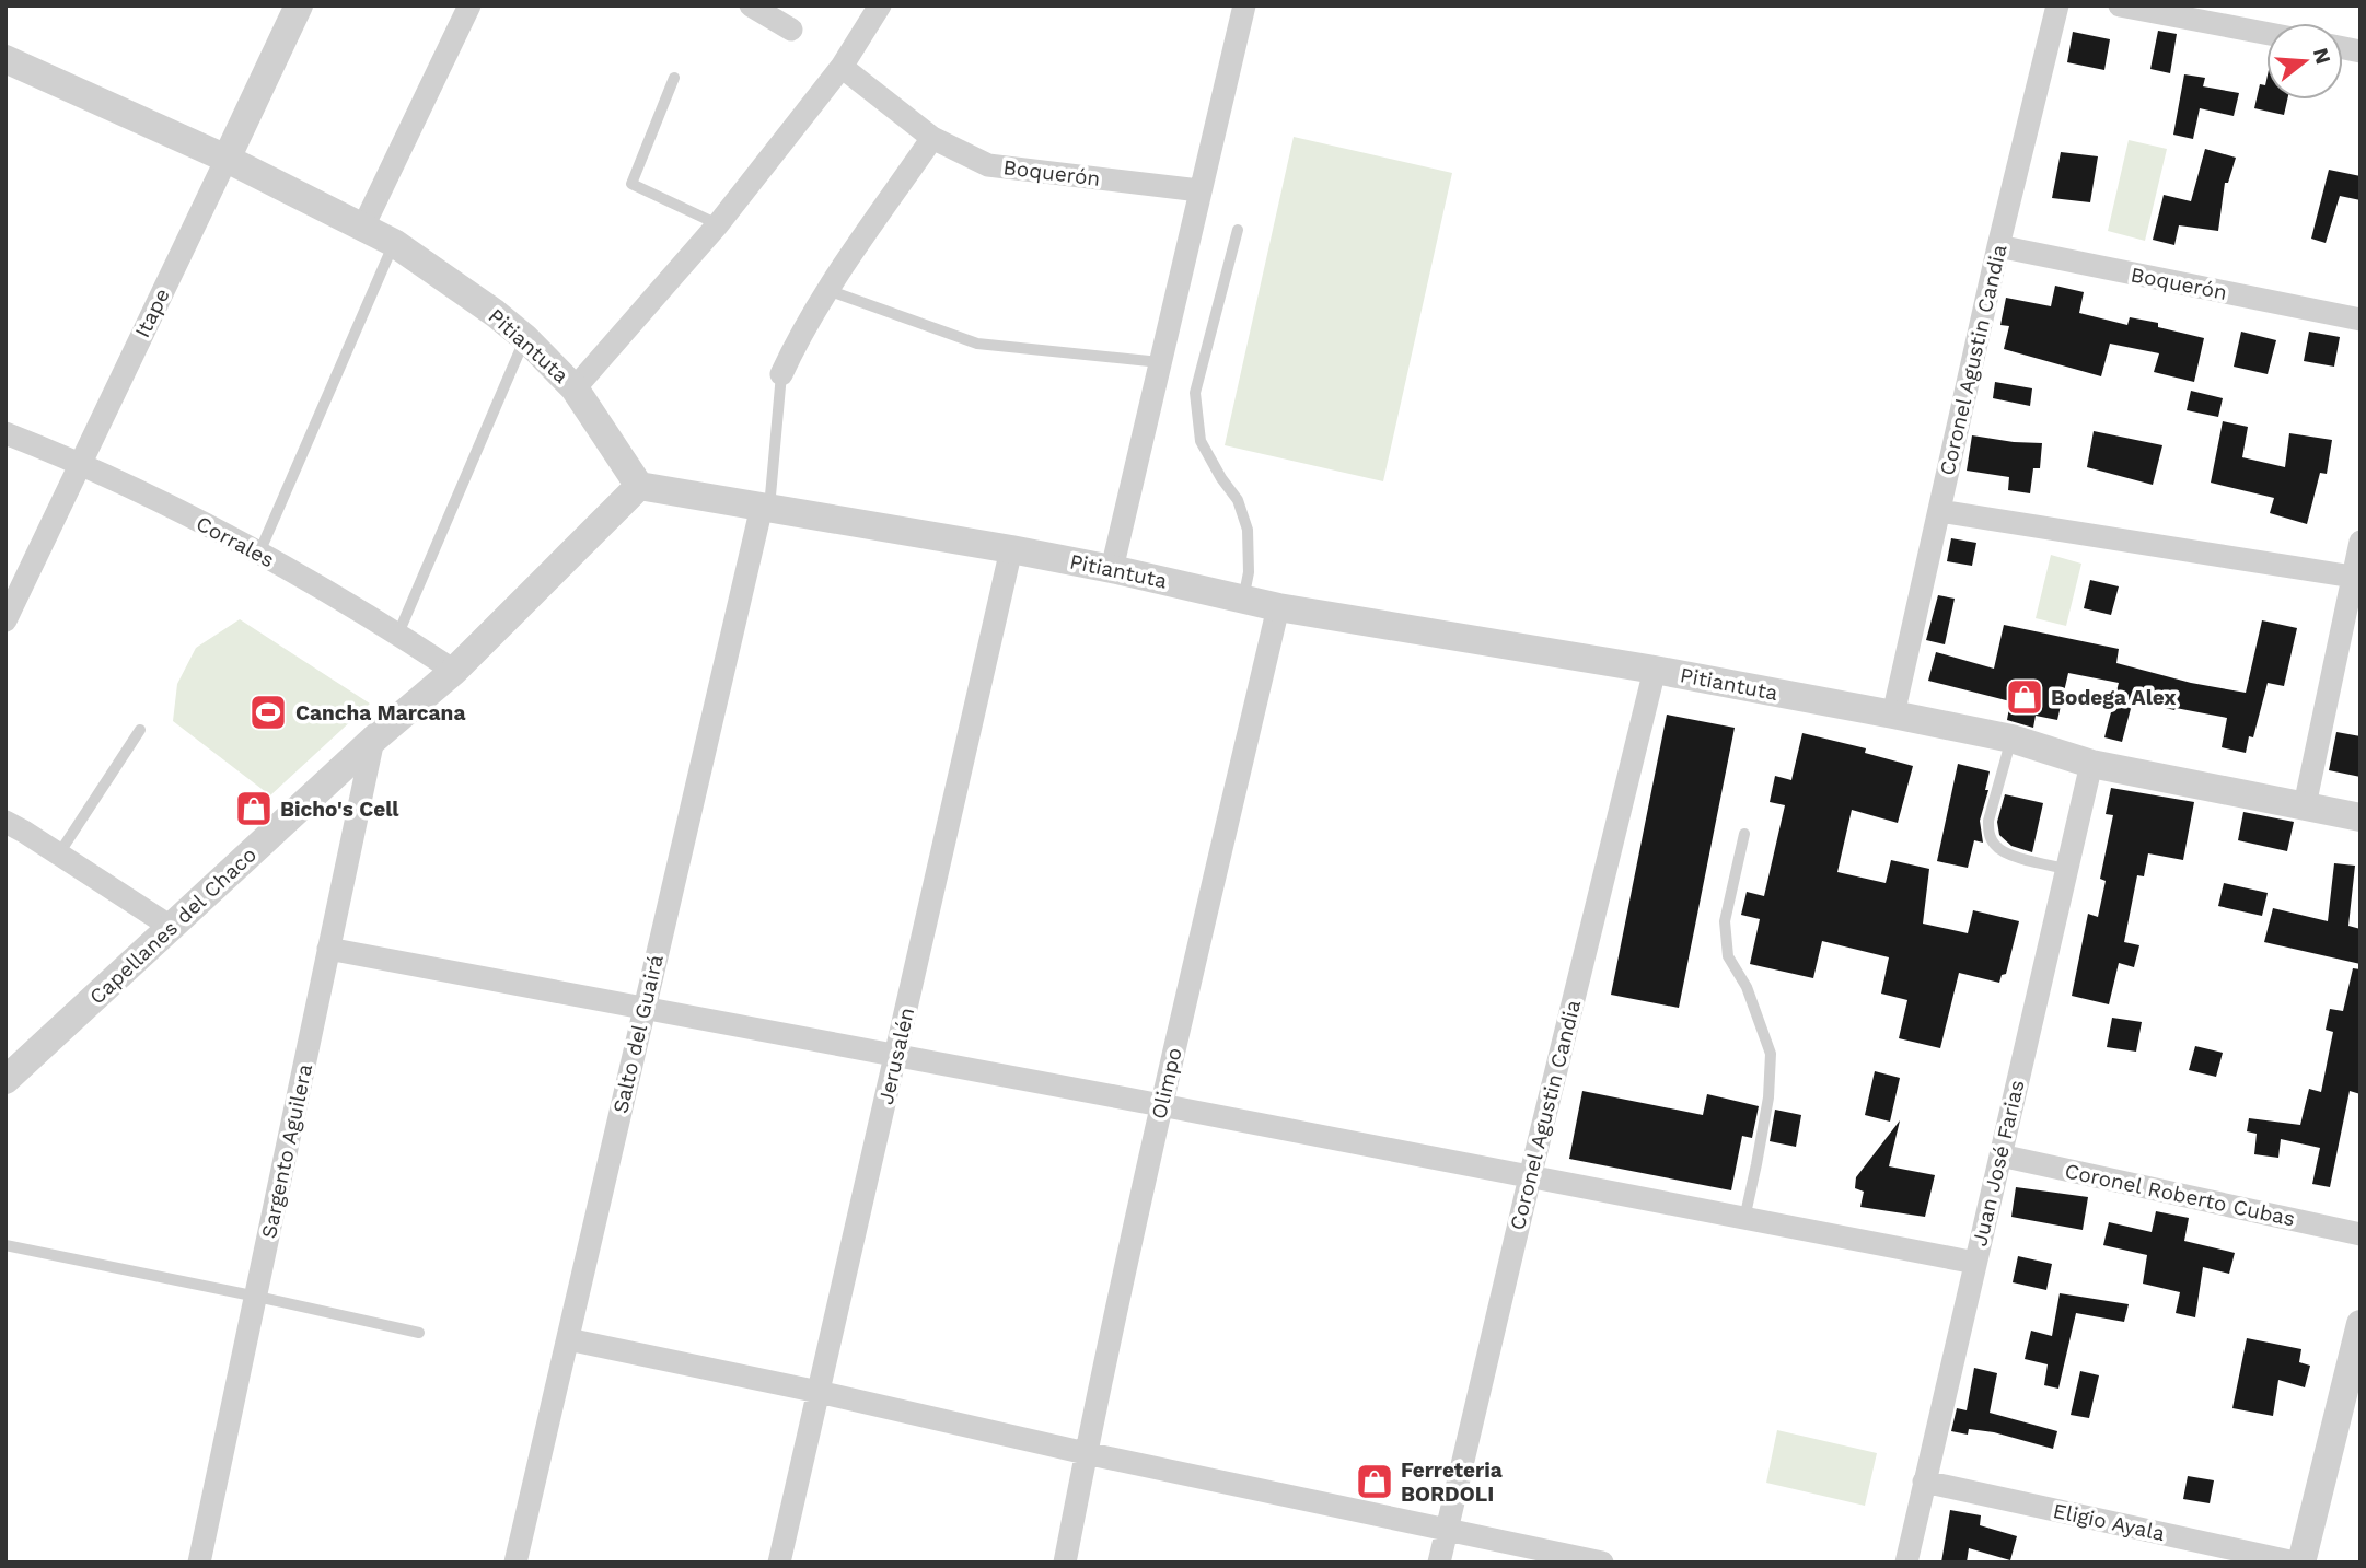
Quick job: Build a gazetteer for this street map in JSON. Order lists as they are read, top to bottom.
{
  "streets": {
    "street": [
      "Boquerón",
      "Itape",
      "Pitiantuta",
      "Coronel Agustin Candia",
      "Corrales",
      "Capellanes del Chaco",
      "Salto del Guairá",
      "Jerusalén",
      "Olimpo",
      "Sargento Aguilera",
      "Juan José Farias",
      "Coronel Roberto Cubas",
      "Eligio Ayala"
    ]
  },
  "crossings": [
    ["Boquerón", "Coronel Agustin Candia"],
    ["Itape", "Pitiantuta"],
    ["Itape", "Corrales"],
    ["Pitiantuta", "Coronel Agustin Candia"],
    ["Pitiantuta", "Capellanes del Chaco"],
    ["Pitiantuta", "Salto del Guairá"],
    ["Pitiantuta", "Jerusalén"],
    ["Pitiantuta", "Olimpo"],
    ["Pitiantuta", "Juan José Farias"],
    ["Corrales", "Capellanes del Chaco"],
    ["Capellanes del Chaco", "Sargento Aguilera"],
    ["Juan José Farias", "Coronel Roberto Cubas"],
    ["Juan José Farias", "Eligio Ayala"]
  ],
  "places": {
    "shop": ["Bodega Alex", "Bicho's Cell", "Ferreteria BORDOLI"],
    "sports": ["Cancha Marcana"]
  },
  "north": "right"
}
